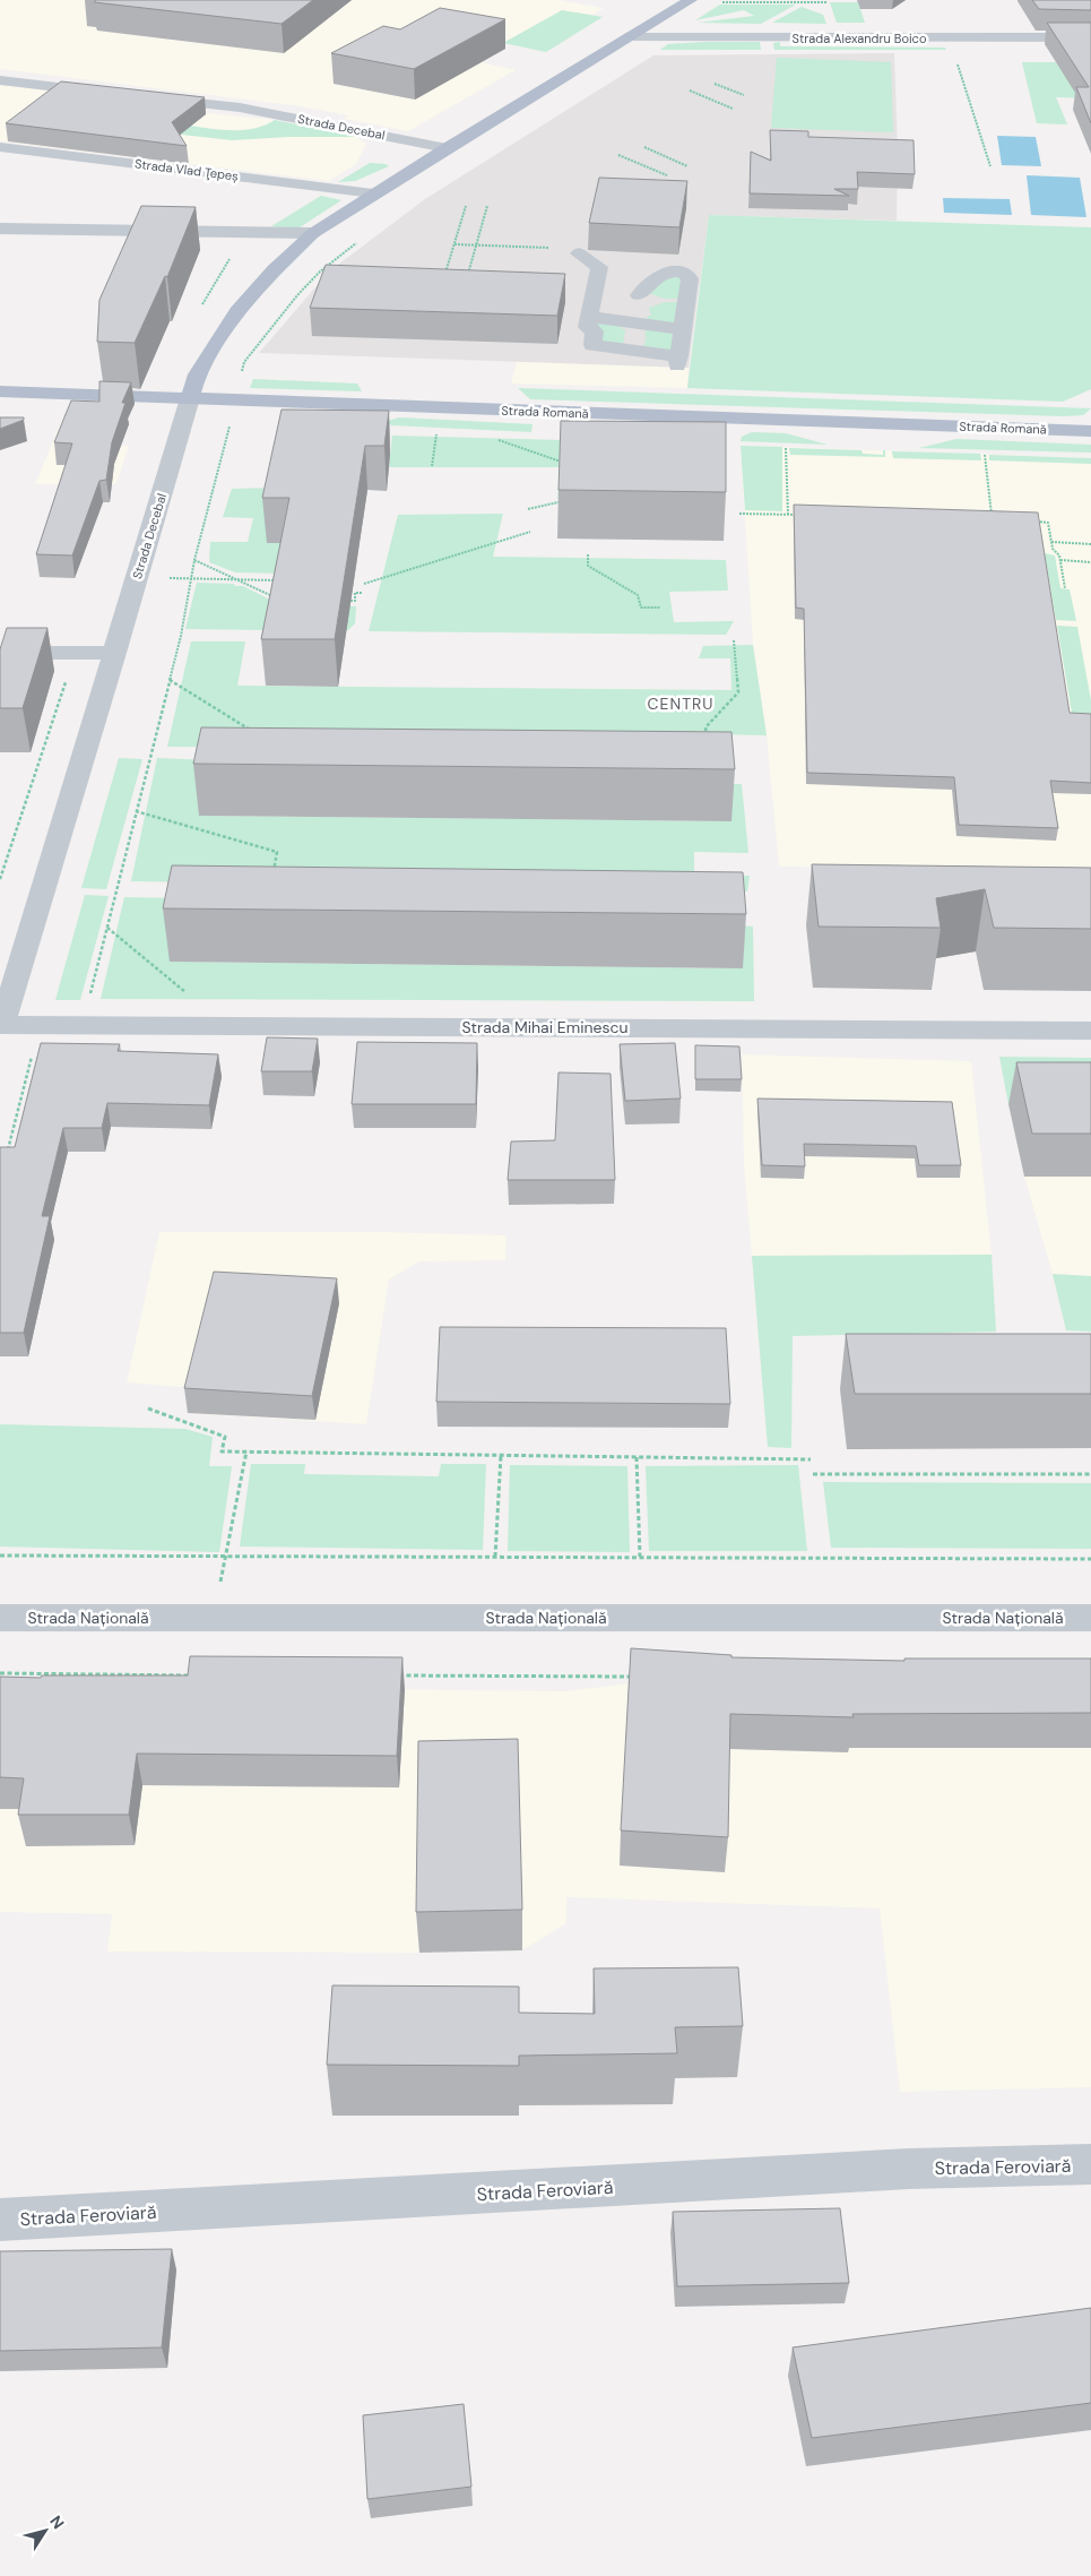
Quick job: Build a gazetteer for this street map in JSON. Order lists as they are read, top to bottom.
{
  "streets": {
    "main road": ["Strada Decebal", "Strada Romană"],
    "street": [
      "Strada Alexandru Boico",
      "Strada Vlad Ţepeș",
      "Strada Mihai Eminescu",
      "Strada Națională",
      "Strada Feroviară"
    ]
  },
  "crossings": [
    ["Strada Alexandru Boico", "Strada Decebal"],
    ["Strada Decebal", "Strada Vlad Ţepeș"],
    ["Strada Decebal", "Strada Romană"],
    ["Strada Decebal", "Strada Mihai Eminescu"]
  ],
  "districts": ["CENTRU"],
  "north": "top right"
}
